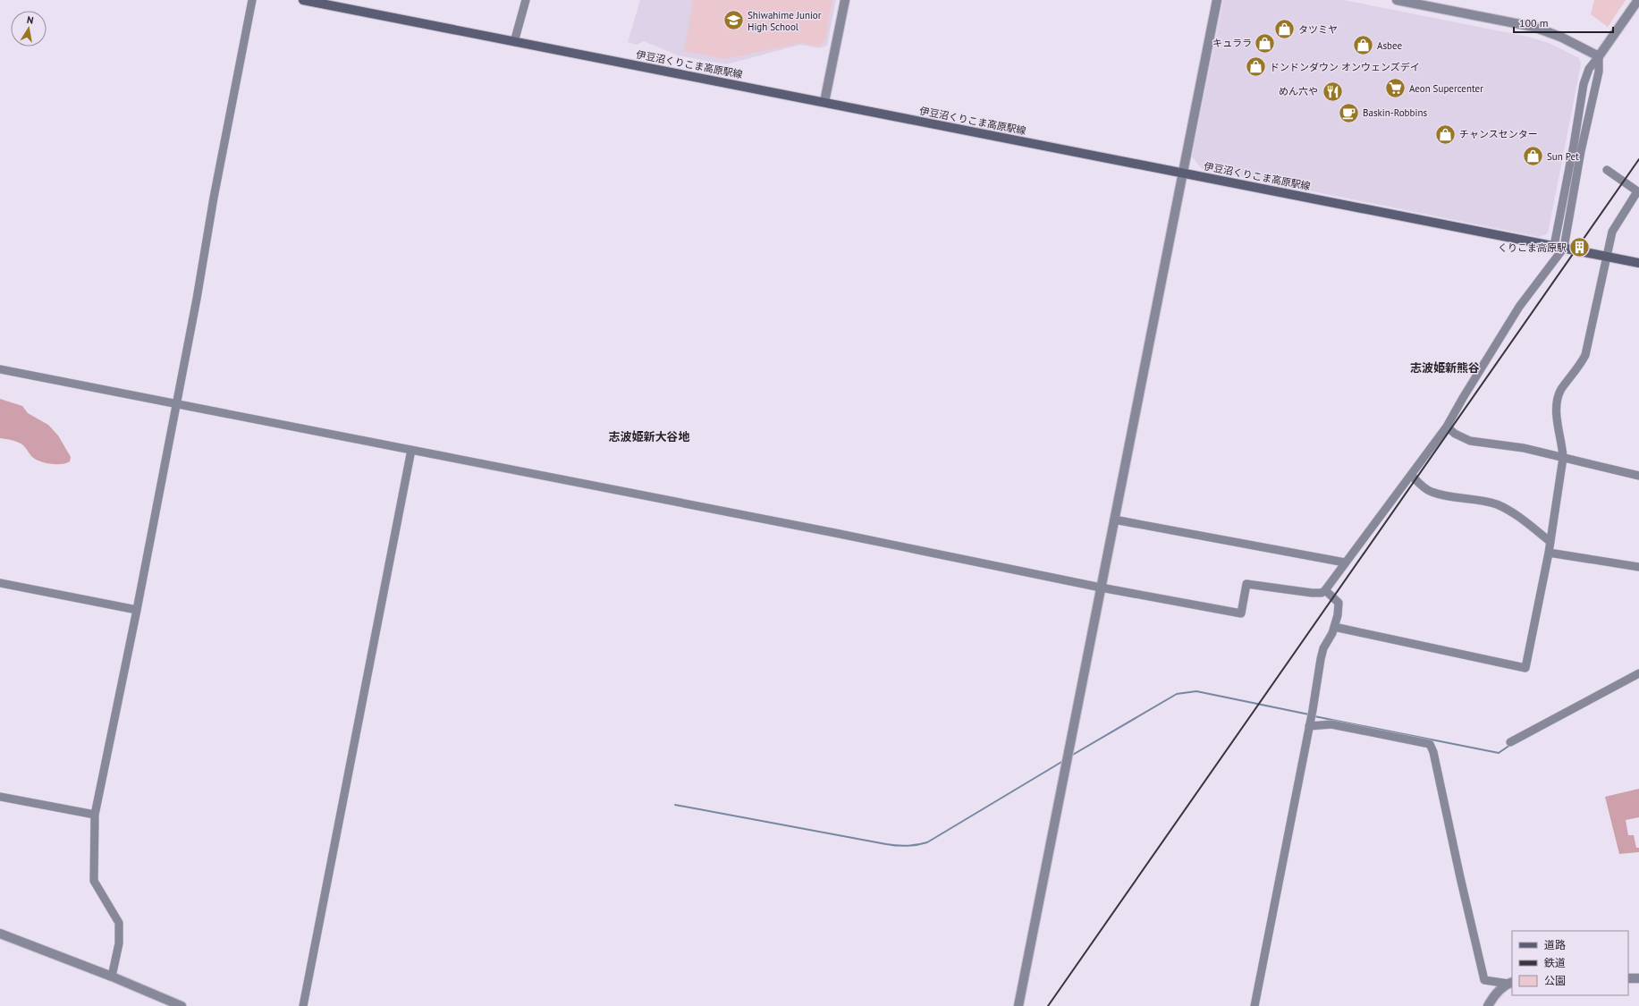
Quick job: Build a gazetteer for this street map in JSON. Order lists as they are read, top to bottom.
{
  "streets": {
    "main road": ["伊豆沼くりこま高原駅線"]
  },
  "districts": ["志波姫新熊谷", "志波姫新大谷地"],
  "places": {
    "school or university": ["Shiwahime Junior High School"],
    "shop": [
      "タツミヤ",
      "キュララ",
      "Asbee",
      "ドンドンダウン オンウェンズデイ",
      "チャンスセンター",
      "Sun Pet"
    ],
    "supermarket": ["Aeon Supercenter"],
    "restaurant": ["めん六や"],
    "cafe": ["Baskin-Robbins"],
    "building": ["くりこま高原駅"]
  },
  "legend": ["道路", "鉄道", "公園"],
  "scale_bar": "100 m",
  "north": "top"
}
